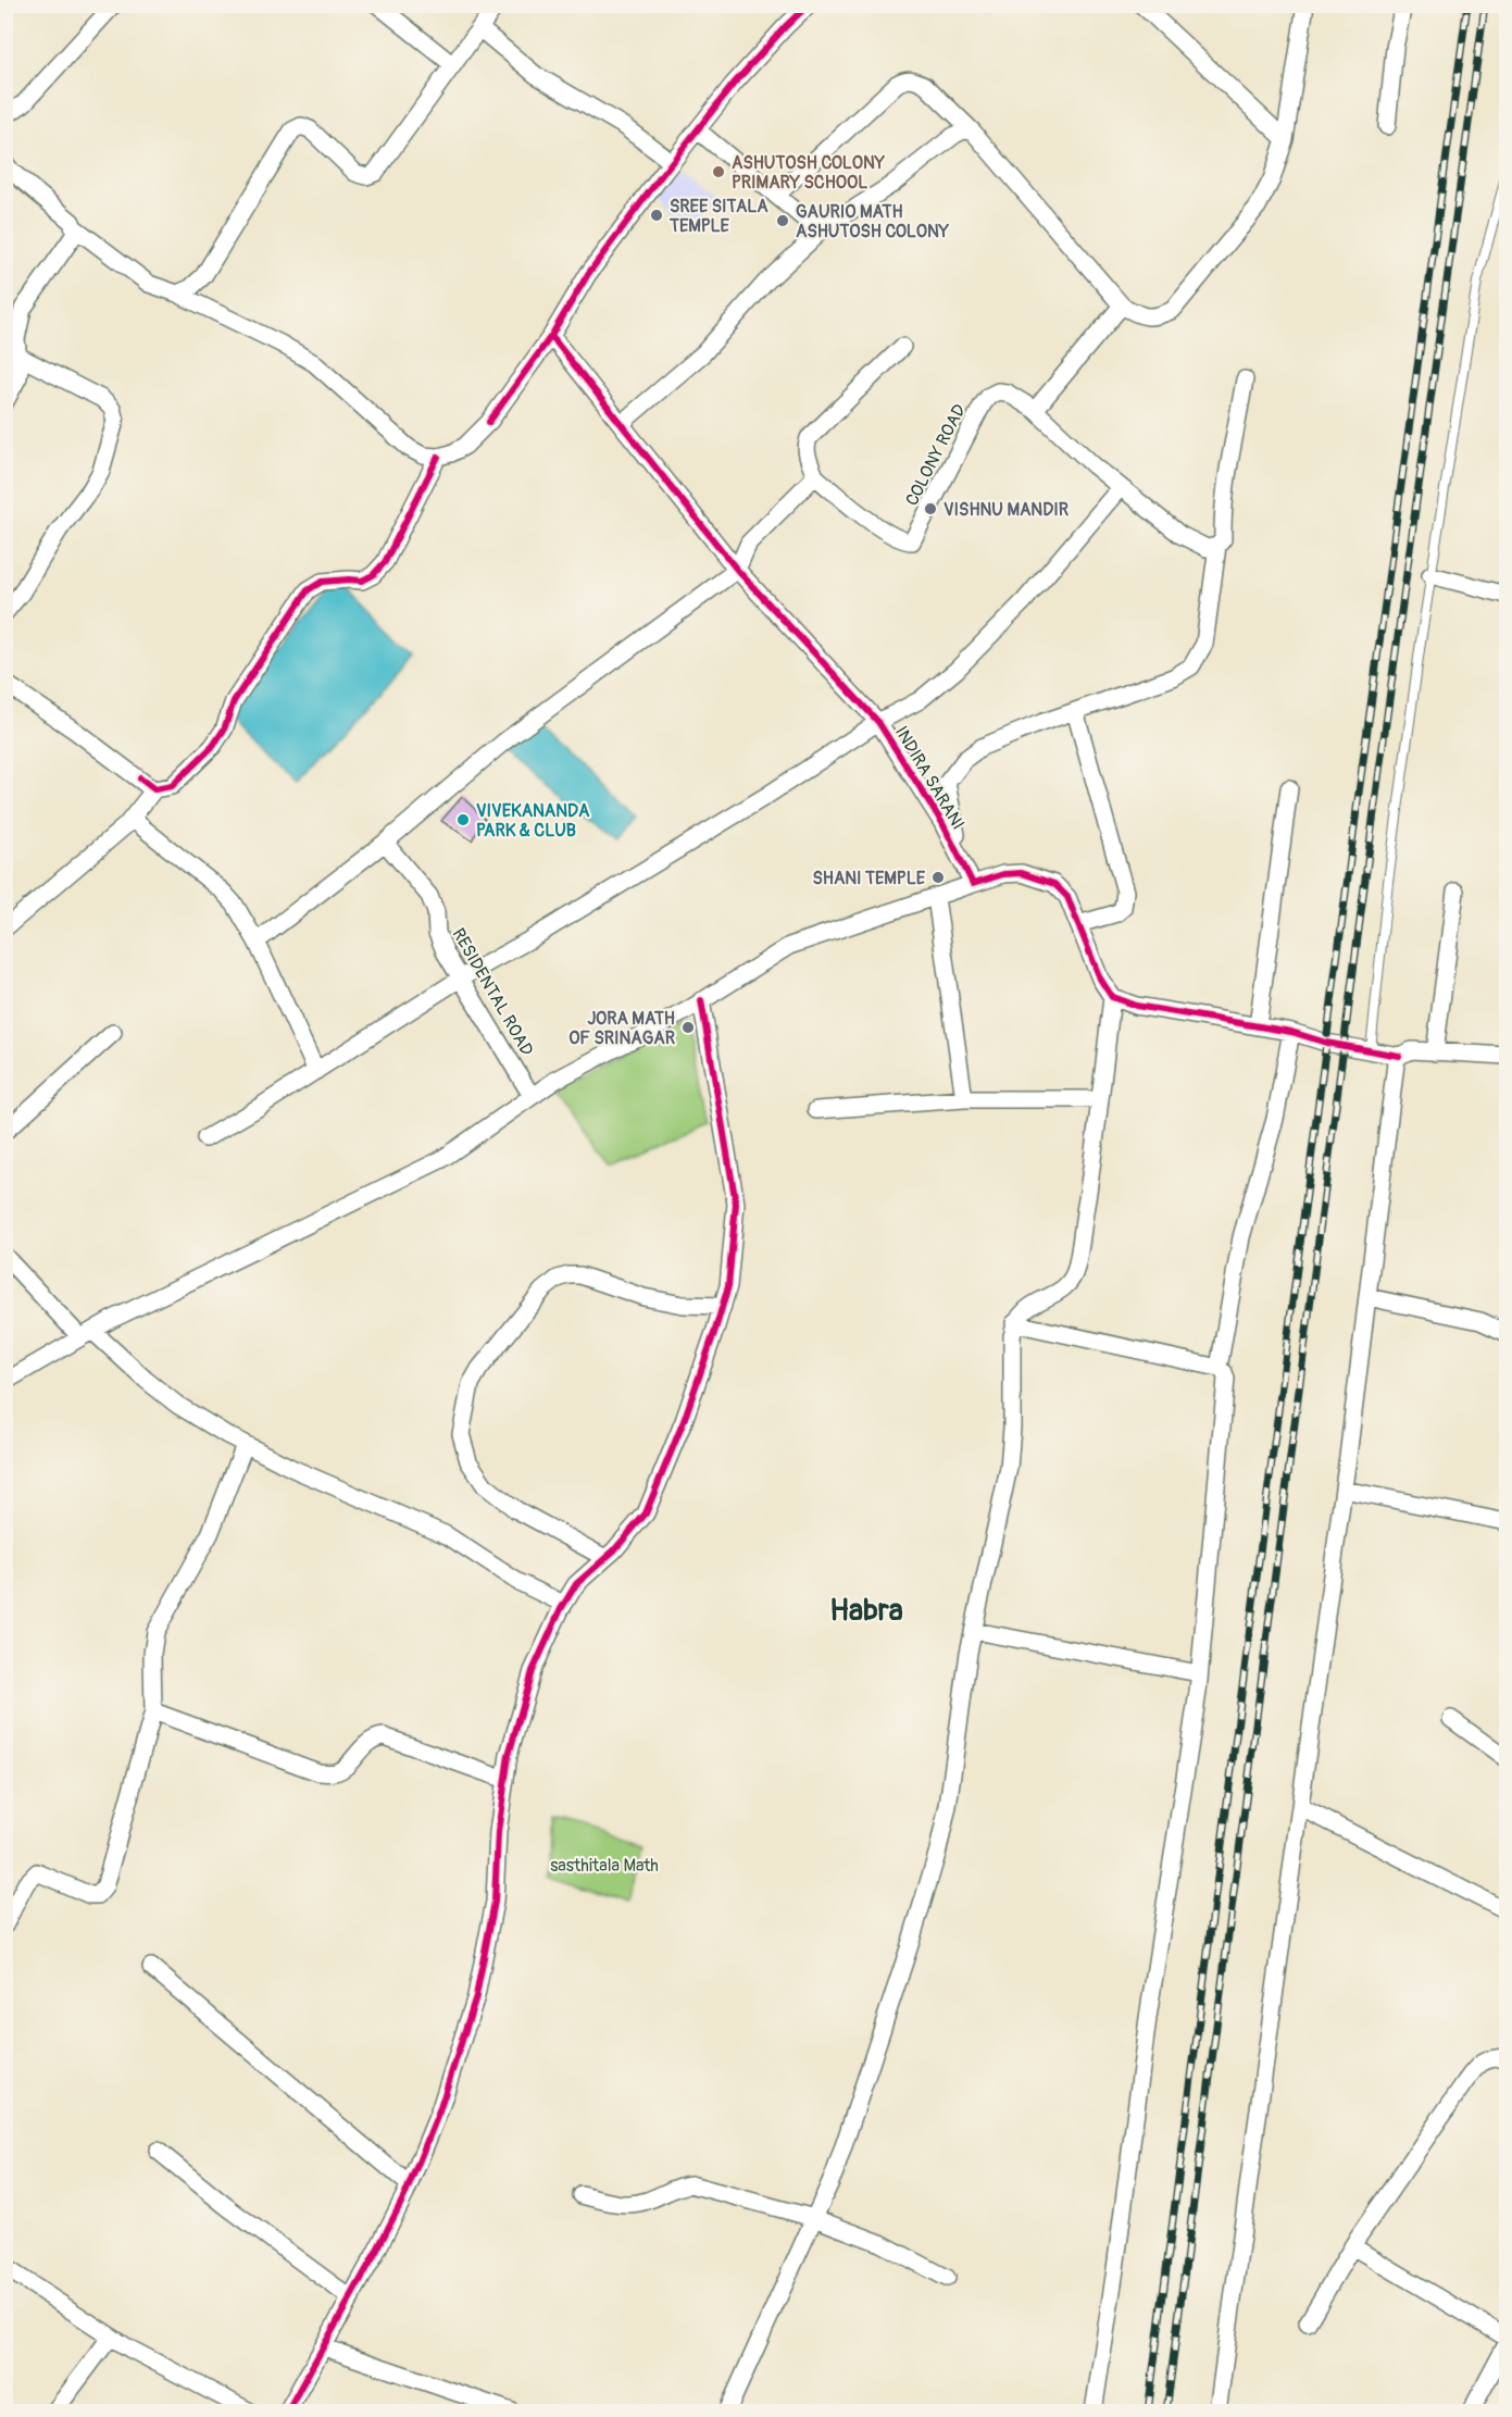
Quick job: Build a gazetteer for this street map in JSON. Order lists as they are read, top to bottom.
{
  "streets": {
    "street": ["COLONY ROAD", "INDIRA SARANI", "RESIDENTAL ROAD"]
  },
  "districts": ["Habra"],
  "parks": ["sasthitala Math"],
  "places": [
    "ASHUTOSH COLONY PRIMARY SCHOOL",
    "SREE SITALA TEMPLE",
    "GAURIO MATH ASHUTOSH COLONY",
    "VISHNU MANDIR",
    "VIVEKANANDA PARK & CLUB",
    "SHANI TEMPLE",
    "JORA MATH OF SRINAGAR"
  ]
}
